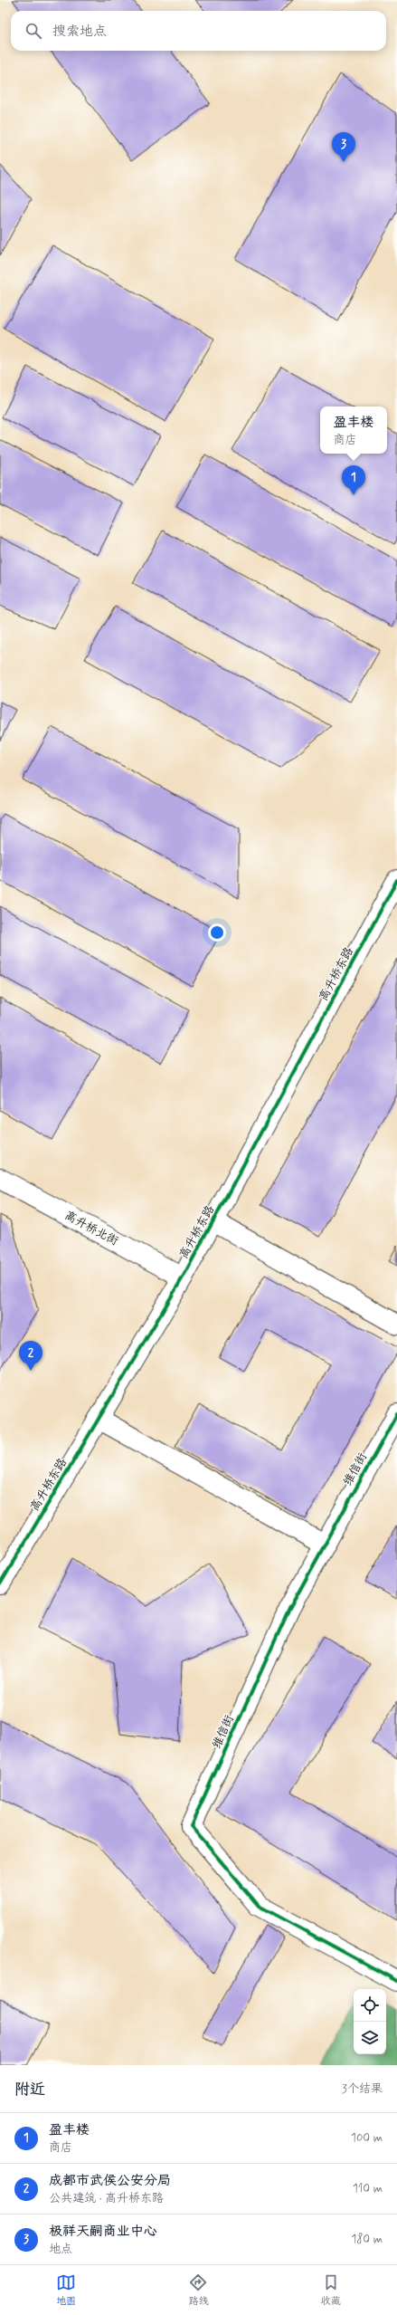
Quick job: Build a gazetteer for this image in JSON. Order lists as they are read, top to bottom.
{
  "streets": {
    "street": ["高升桥东路", "高升桥北街", "维信街"]
  },
  "crossings": [
    ["高升桥东路", "高升桥北街"]
  ],
  "page": {
    "search": "搜索地点",
    "pins": ["3", "1", "2"],
    "popup": ["盈丰楼", "商店"],
    "heading": ["附近", "3个结果"],
    "list": [
      {
        "mark": "1",
        "name": "盈丰楼",
        "note": "商店",
        "value": "100 m"
      },
      {
        "mark": "2",
        "name": "成都市武侯公安分局",
        "note": "公共建筑 · 高升桥东路",
        "value": "110 m"
      },
      {
        "mark": "3",
        "name": "极祥天嗣商业中心",
        "note": "地点",
        "value": "180 m"
      }
    ],
    "nav": ["地图", "路线", "收藏"]
  }
}
